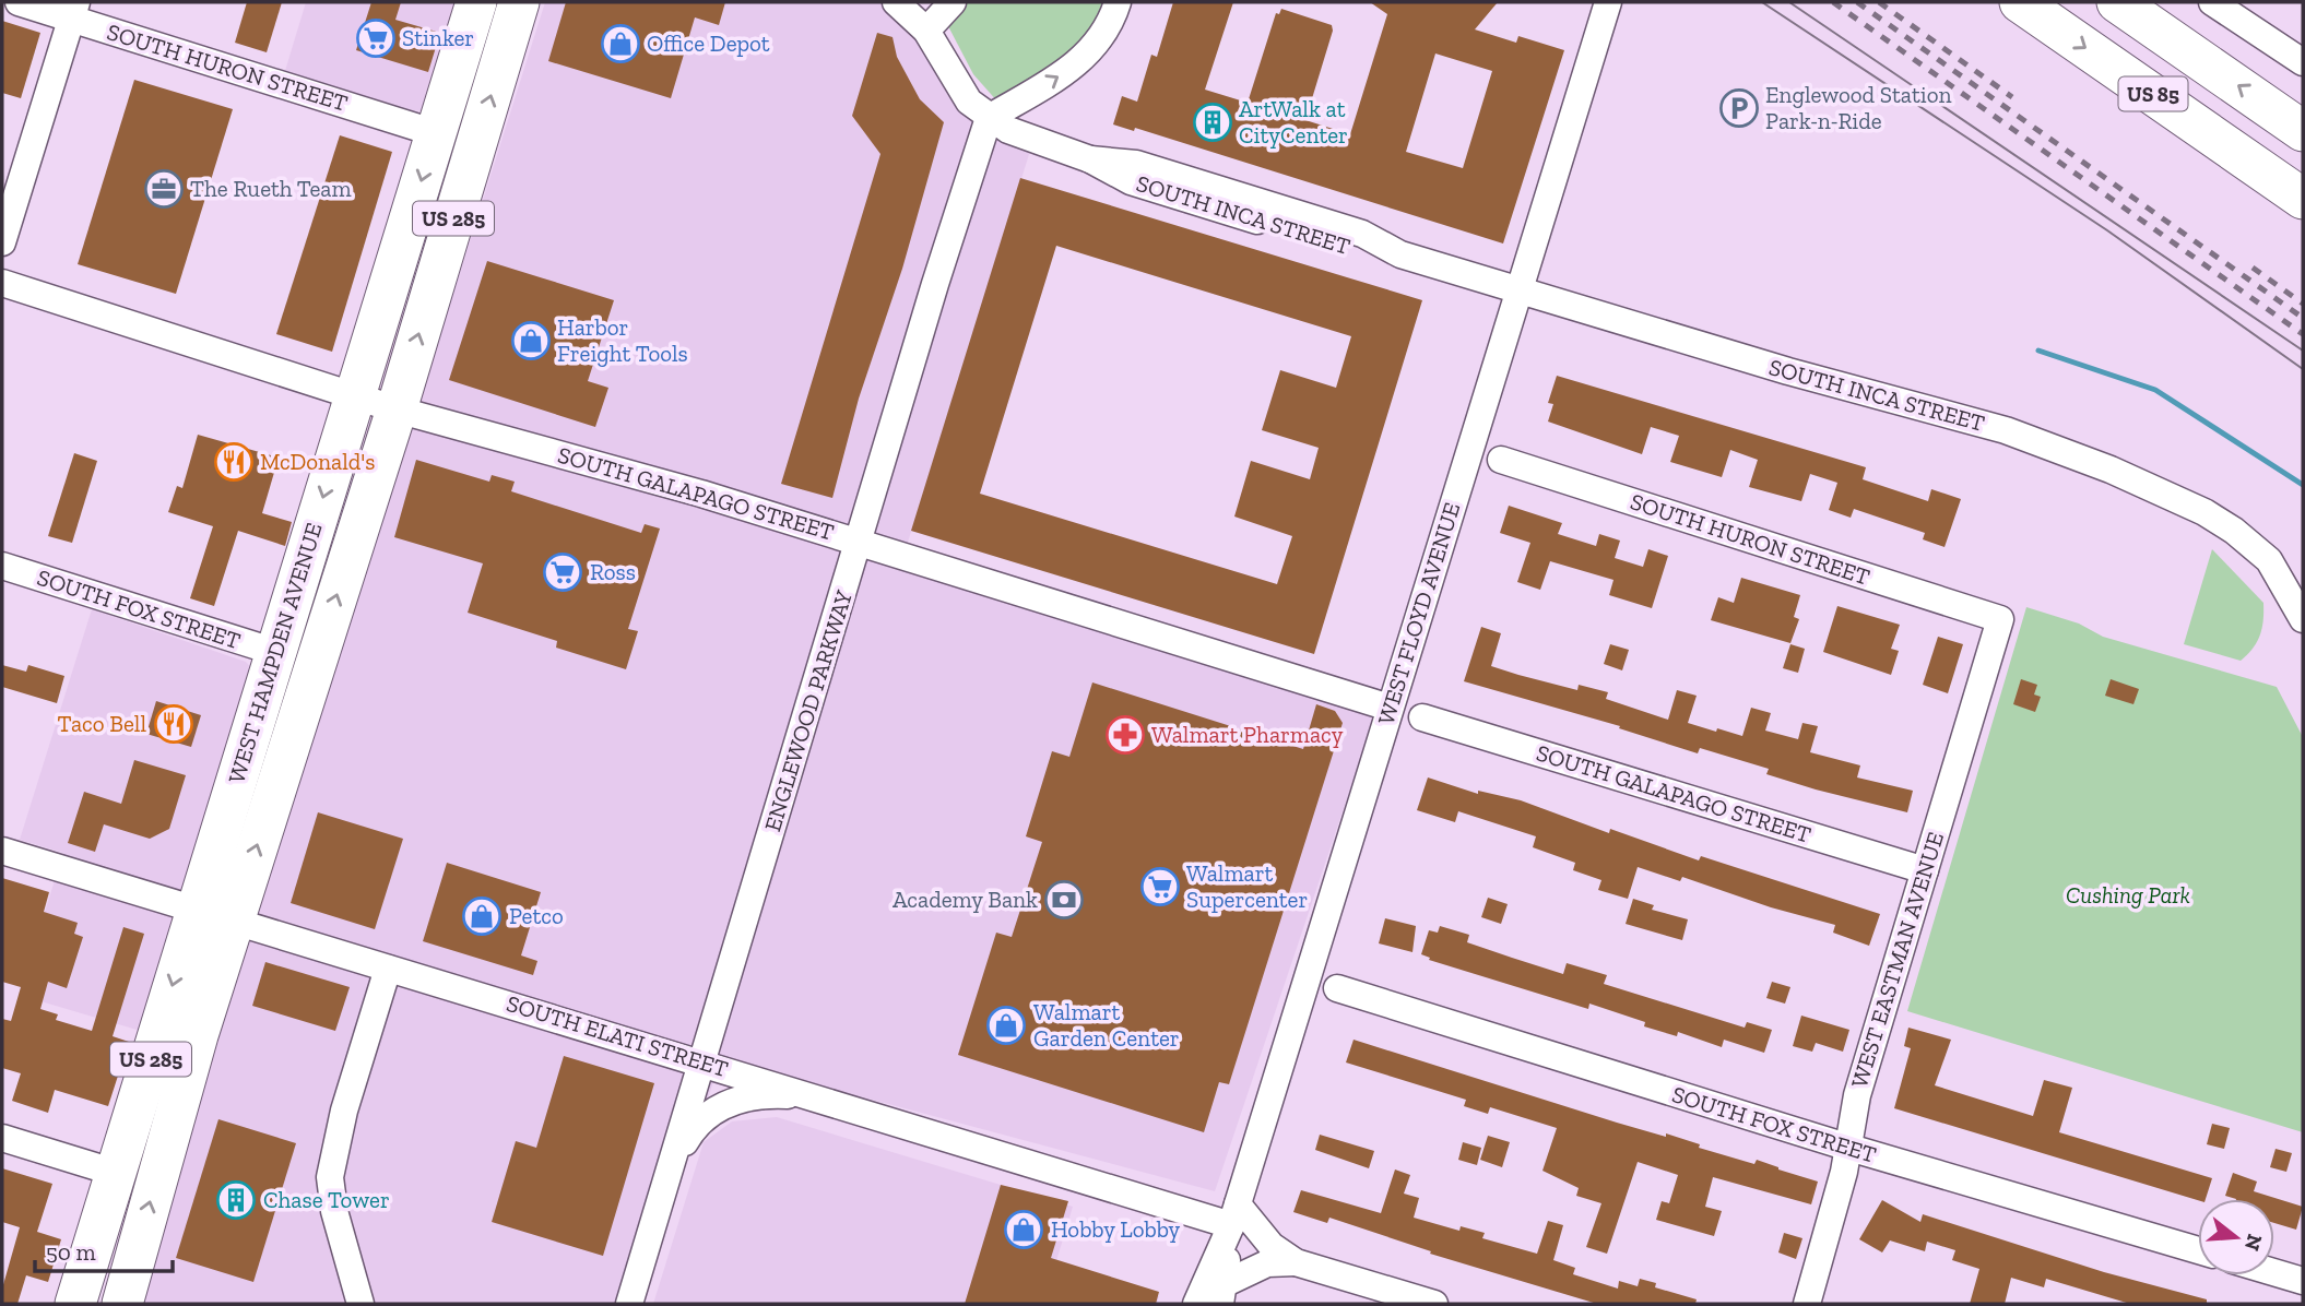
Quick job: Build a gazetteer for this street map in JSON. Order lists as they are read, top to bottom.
{
  "streets": {
    "highway": ["US 85", "US 285", "WEST HAMPDEN AVENUE"],
    "street": [
      "SOUTH HURON STREET",
      "SOUTH INCA STREET",
      "SOUTH GALAPAGO STREET",
      "SOUTH FOX STREET",
      "WEST FLOYD AVENUE",
      "ENGLEWOOD PARKWAY",
      "WEST EASTMAN AVENUE",
      "SOUTH ELATI STREET"
    ]
  },
  "crossings": [
    ["SOUTH HURON STREET", "WEST HAMPDEN AVENUE"],
    ["SOUTH HURON STREET", "WEST EASTMAN AVENUE"],
    ["SOUTH INCA STREET", "WEST FLOYD AVENUE"],
    ["SOUTH INCA STREET", "ENGLEWOOD PARKWAY"],
    ["SOUTH GALAPAGO STREET", "WEST FLOYD AVENUE"],
    ["SOUTH GALAPAGO STREET", "WEST HAMPDEN AVENUE"],
    ["SOUTH GALAPAGO STREET", "ENGLEWOOD PARKWAY"],
    ["SOUTH GALAPAGO STREET", "WEST EASTMAN AVENUE"],
    ["SOUTH FOX STREET", "WEST HAMPDEN AVENUE"],
    ["SOUTH FOX STREET", "WEST EASTMAN AVENUE"],
    ["WEST FLOYD AVENUE", "SOUTH ELATI STREET"],
    ["WEST HAMPDEN AVENUE", "SOUTH ELATI STREET"],
    ["ENGLEWOOD PARKWAY", "SOUTH ELATI STREET"]
  ],
  "parks": ["Cushing Park"],
  "places": {
    "supermarket": ["Stinker", "Ross", "Walmart Supercenter"],
    "shop": [
      "Office Depot",
      "Harbor Freight Tools",
      "Petco",
      "Walmart Garden Center",
      "Hobby Lobby"
    ],
    "parking": ["Englewood Station Park-n-Ride"],
    "building": ["ArtWalk at CityCenter", "Chase Tower"],
    "office": ["The Rueth Team"],
    "restaurant": ["McDonald's", "Taco Bell"],
    "pharmacy": ["Walmart Pharmacy"],
    "bank": ["Academy Bank"]
  },
  "scale_bar": "50 m",
  "north": "right"
}
